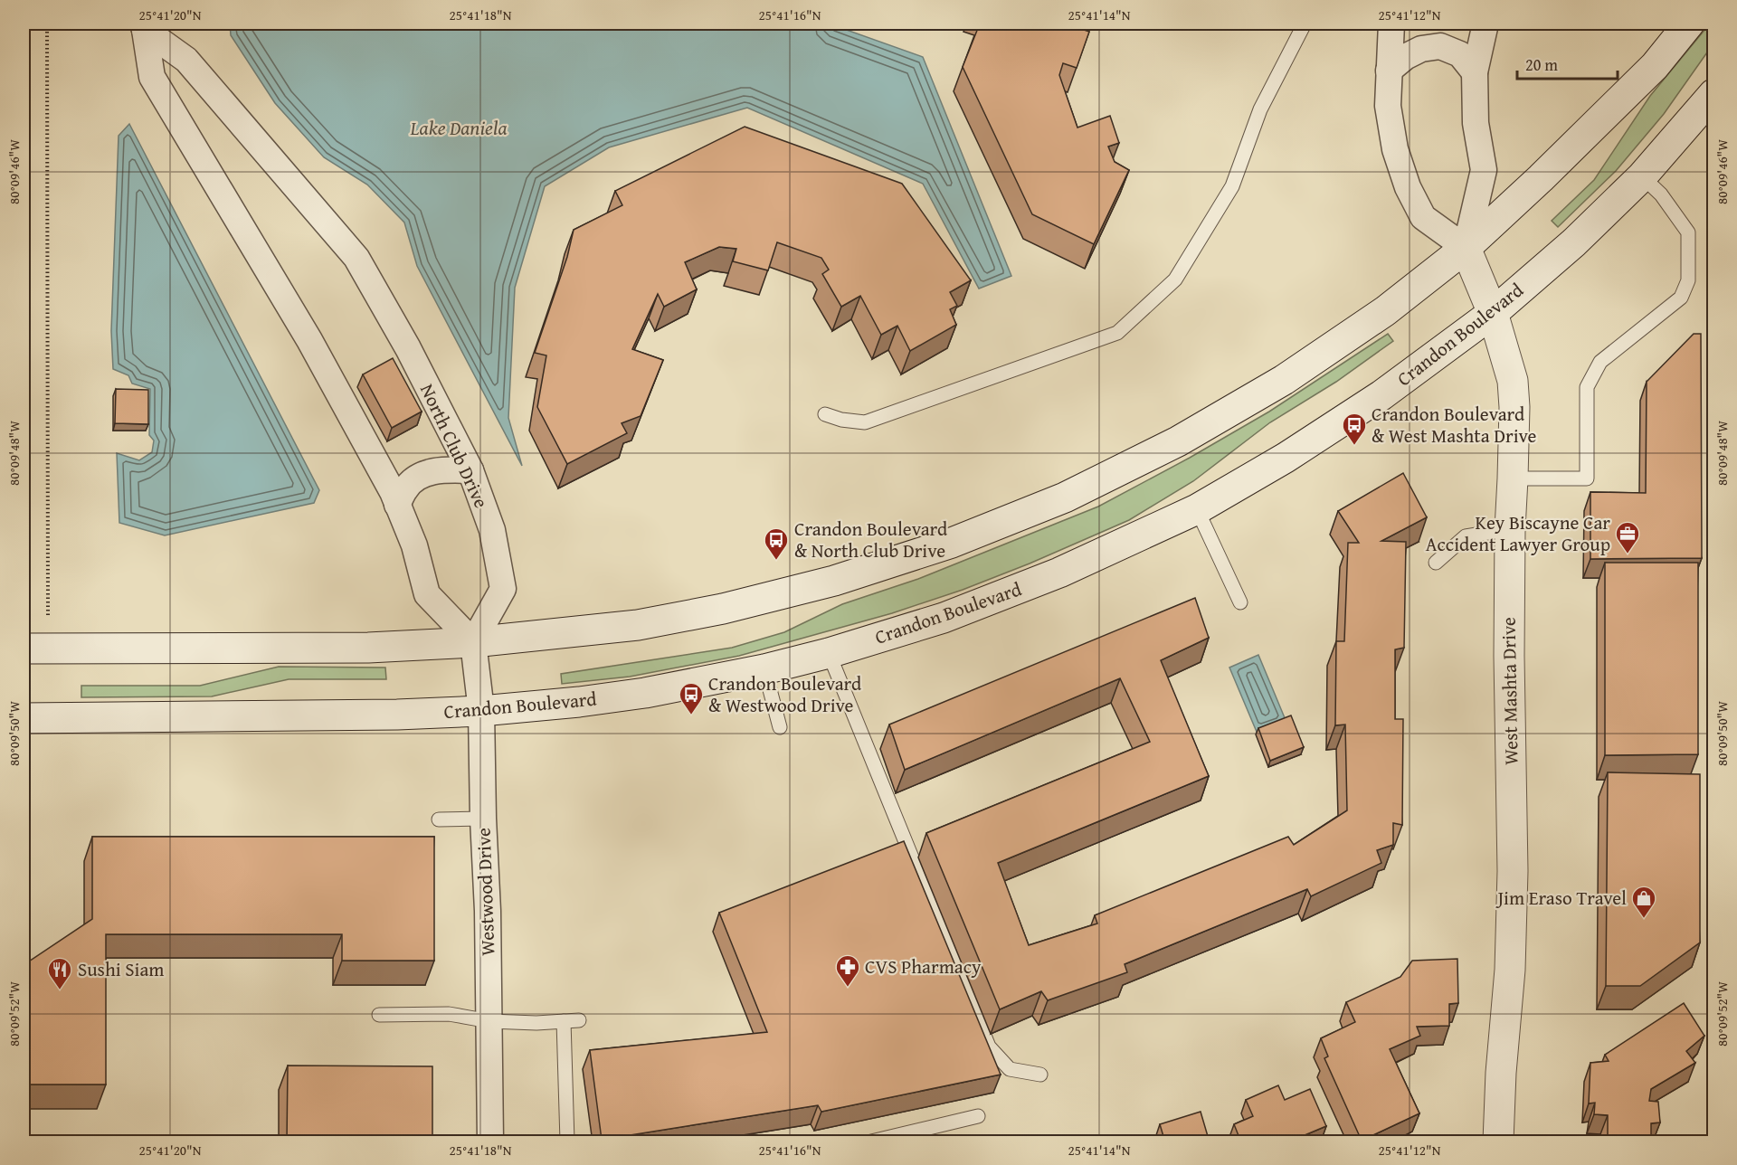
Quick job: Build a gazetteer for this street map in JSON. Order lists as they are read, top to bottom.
{
  "streets": {
    "main road": ["Crandon Boulevard", "West Mashta Drive"],
    "street": ["North Club Drive", "Westwood Drive"]
  },
  "crossings": [
    ["Crandon Boulevard", "West Mashta Drive"],
    ["Crandon Boulevard", "Westwood Drive"],
    ["North Club Drive", "Westwood Drive"]
  ],
  "water": ["Lake Daniela"],
  "places": {
    "bus stop": ["Crandon Boulevard & West Mashta Drive", "Crandon Boulevard & North Club Drive", "Crandon Boulevard & Westwood Drive"],
    "office": ["Key Biscayne Car Accident Lawyer Group"],
    "shop": ["Jim Eraso Travel"],
    "pharmacy": ["CVS Pharmacy"],
    "restaurant": ["Sushi Siam"]
  },
  "scale_bar": "20 m",
  "coordinates": [
    "25°41'20\"N",
    "25°41'18\"N",
    "25°41'16\"N",
    "25°41'14\"N",
    "25°41'12\"N",
    "80°09'46\"W",
    "80°09'48\"W",
    "80°09'50\"W",
    "80°09'52\"W"
  ]
}
